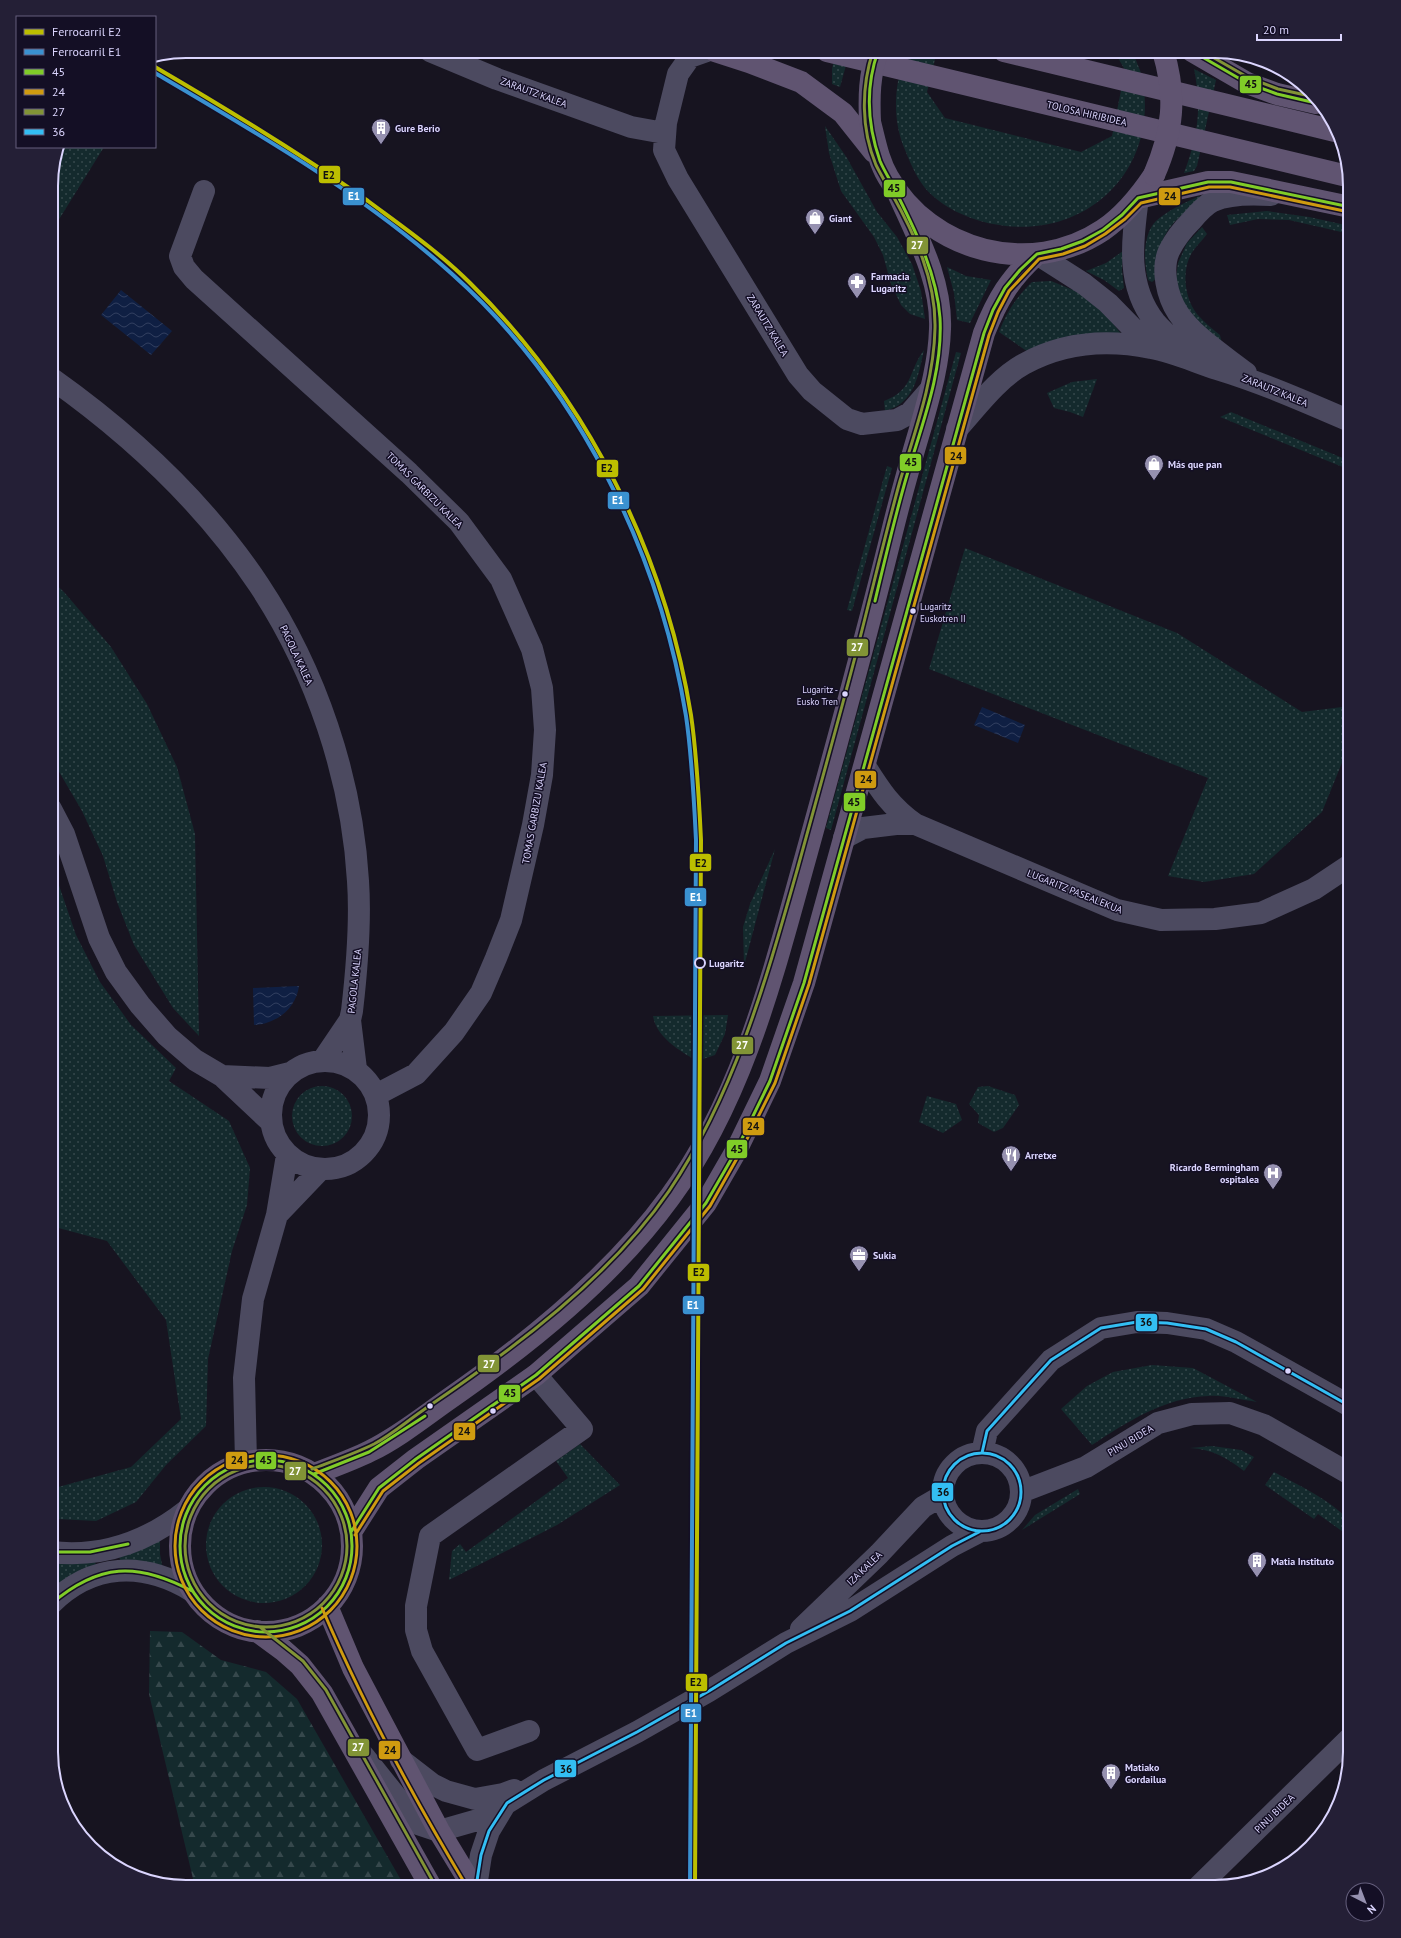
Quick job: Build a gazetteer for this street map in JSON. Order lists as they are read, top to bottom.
{
  "streets": {
    "main road": ["TOLOSA HIRIBIDEA"],
    "street": [
      "ZARAUTZ KALEA",
      "TOMAS GARBIZU KALEA",
      "PAGOLA KALEA",
      "LUGARITZ PASEALEKUA",
      "PINU BIDEA",
      "IZA KALEA"
    ]
  },
  "crossings": [
    ["TOMAS GARBIZU KALEA", "PAGOLA KALEA"],
    ["PINU BIDEA", "IZA KALEA"]
  ],
  "places": {
    "building": ["Gure Berio", "Matia Instituto", "Matiako Gordailua"],
    "shop": ["Giant", "Más que pan"],
    "pharmacy": ["Farmacia Lugaritz"],
    "other": ["Lugaritz Euskotren II", "Lugaritz - Eusko Tren", "Lugaritz"],
    "restaurant": ["Arretxe"],
    "hospital": ["Ricardo Bermingham ospitalea"],
    "office": ["Sukia"]
  },
  "lines": [
    "transit line 45",
    "transit line 27",
    "rail line E2",
    "rail line E1",
    "transit line 24",
    "transit line 36"
  ],
  "legend": [
    "Ferrocarril E2",
    "Ferrocarril E1",
    "45",
    "24",
    "27",
    "36"
  ],
  "scale_bar": "20 m",
  "north": "bottom right"
}
